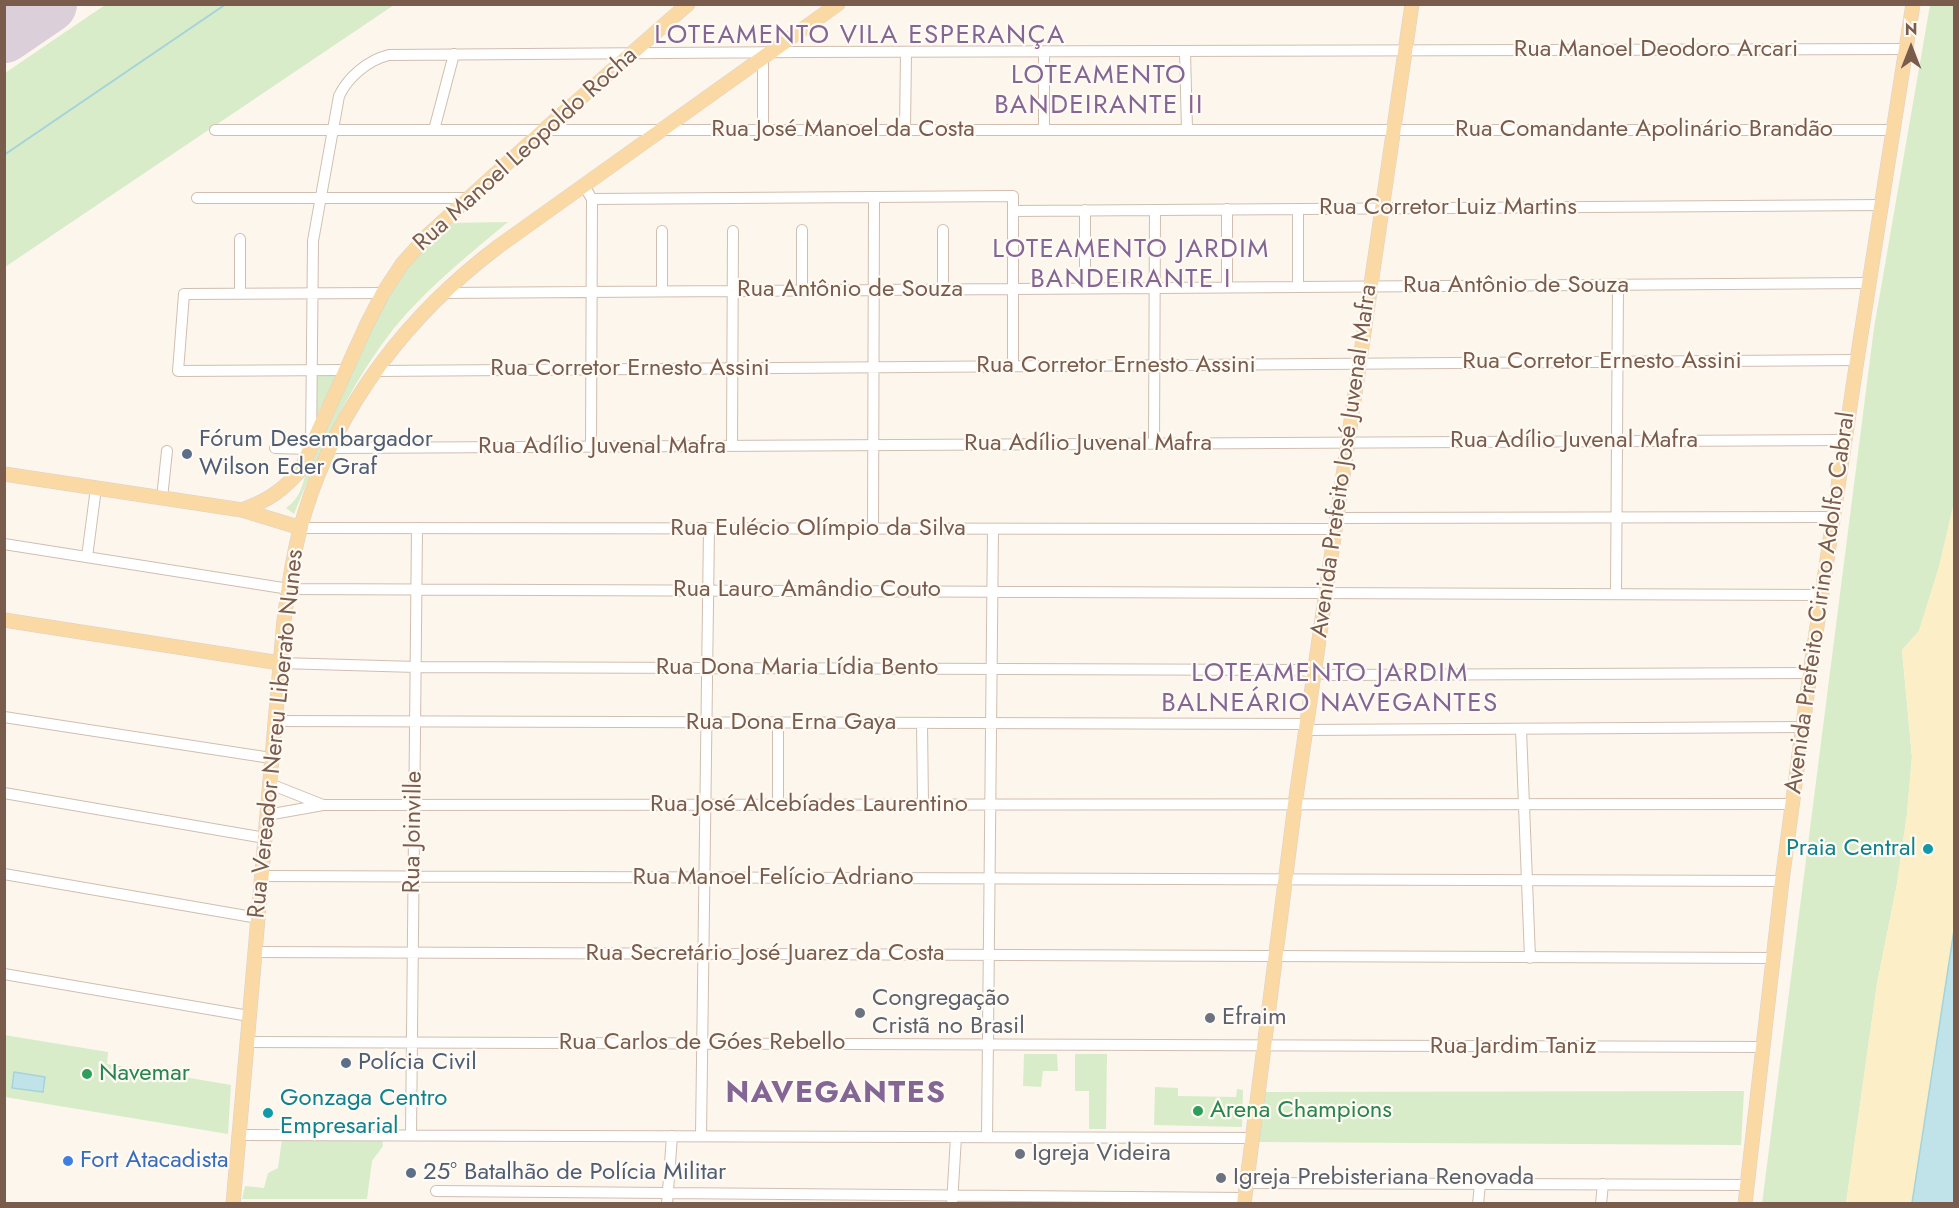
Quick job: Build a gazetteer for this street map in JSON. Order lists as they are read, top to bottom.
{
  "streets": {
    "main road": [
      "Rua Manoel Leopoldo Rocha",
      "Avenida Prefeito José Juvenal Mafra",
      "Avenida Prefeito Cirino Adolfo Cabral",
      "Rua Vereador Nereu Liberato Nunes"
    ],
    "street": [
      "Rua Manoel Deodoro Arcari",
      "Rua José Manoel da Costa",
      "Rua Comandante Apolinário Brandão",
      "Rua Corretor Luiz Martins",
      "Rua Antônio de Souza",
      "Rua Corretor Ernesto Assini",
      "Rua Adílio Juvenal Mafra",
      "Rua Eulécio Olímpio da Silva",
      "Rua Lauro Amândio Couto",
      "Rua Dona Maria Lídia Bento",
      "Rua Dona Erna Gaya",
      "Rua José Alcebíades Laurentino",
      "Rua Joinville",
      "Rua Manoel Felício Adriano",
      "Rua Secretário José Juarez da Costa",
      "Rua Carlos de Góes Rebello",
      "Rua Jardim Taniz"
    ]
  },
  "crossings": [
    ["Rua Manoel Deodoro Arcari", "Rua José Manoel da Costa"],
    ["Rua Manoel Deodoro Arcari", "Rua Manoel Leopoldo Rocha"],
    ["Rua Manoel Deodoro Arcari", "Avenida Prefeito José Juvenal Mafra"],
    ["Rua Manoel Deodoro Arcari", "Avenida Prefeito Cirino Adolfo Cabral"],
    ["Rua Manoel Deodoro Arcari", "Rua Vereador Nereu Liberato Nunes"],
    ["Rua José Manoel da Costa", "Rua Comandante Apolinário Brandão"],
    ["Rua José Manoel da Costa", "Rua Manoel Leopoldo Rocha"],
    ["Rua José Manoel da Costa", "Avenida Prefeito José Juvenal Mafra"],
    ["Rua José Manoel da Costa", "Rua Vereador Nereu Liberato Nunes"],
    ["Rua Comandante Apolinário Brandão", "Avenida Prefeito José Juvenal Mafra"],
    ["Rua Comandante Apolinário Brandão", "Avenida Prefeito Cirino Adolfo Cabral"],
    ["Rua Corretor Luiz Martins", "Avenida Prefeito José Juvenal Mafra"],
    ["Rua Corretor Luiz Martins", "Avenida Prefeito Cirino Adolfo Cabral"],
    ["Rua Antônio de Souza", "Avenida Prefeito José Juvenal Mafra"],
    ["Rua Antônio de Souza", "Avenida Prefeito Cirino Adolfo Cabral"],
    ["Rua Antônio de Souza", "Rua Vereador Nereu Liberato Nunes"],
    ["Rua Corretor Ernesto Assini", "Avenida Prefeito José Juvenal Mafra"],
    ["Rua Corretor Ernesto Assini", "Avenida Prefeito Cirino Adolfo Cabral"],
    ["Rua Corretor Ernesto Assini", "Rua Vereador Nereu Liberato Nunes"],
    ["Rua Adílio Juvenal Mafra", "Avenida Prefeito José Juvenal Mafra"],
    ["Rua Adílio Juvenal Mafra", "Avenida Prefeito Cirino Adolfo Cabral"],
    ["Rua Adílio Juvenal Mafra", "Rua Vereador Nereu Liberato Nunes"],
    ["Avenida Prefeito José Juvenal Mafra", "Rua Eulécio Olímpio da Silva"],
    ["Avenida Prefeito José Juvenal Mafra", "Rua Lauro Amândio Couto"],
    ["Avenida Prefeito José Juvenal Mafra", "Rua Dona Maria Lídia Bento"],
    ["Avenida Prefeito José Juvenal Mafra", "Rua Dona Erna Gaya"],
    ["Avenida Prefeito José Juvenal Mafra", "Rua José Alcebíades Laurentino"],
    ["Avenida Prefeito José Juvenal Mafra", "Rua Manoel Felício Adriano"],
    ["Avenida Prefeito José Juvenal Mafra", "Rua Secretário José Juarez da Costa"],
    ["Avenida Prefeito José Juvenal Mafra", "Rua Carlos de Góes Rebello"],
    ["Avenida Prefeito José Juvenal Mafra", "Rua Jardim Taniz"],
    ["Rua Eulécio Olímpio da Silva", "Avenida Prefeito Cirino Adolfo Cabral"],
    ["Rua Eulécio Olímpio da Silva", "Rua Vereador Nereu Liberato Nunes"],
    ["Rua Eulécio Olímpio da Silva", "Rua Joinville"],
    ["Rua Lauro Amândio Couto", "Avenida Prefeito Cirino Adolfo Cabral"],
    ["Rua Lauro Amândio Couto", "Rua Vereador Nereu Liberato Nunes"],
    ["Rua Lauro Amândio Couto", "Rua Joinville"],
    ["Avenida Prefeito Cirino Adolfo Cabral", "Rua Dona Maria Lídia Bento"],
    ["Avenida Prefeito Cirino Adolfo Cabral", "Rua Dona Erna Gaya"],
    ["Avenida Prefeito Cirino Adolfo Cabral", "Rua José Alcebíades Laurentino"],
    ["Avenida Prefeito Cirino Adolfo Cabral", "Rua Manoel Felício Adriano"],
    ["Avenida Prefeito Cirino Adolfo Cabral", "Rua Secretário José Juarez da Costa"],
    ["Avenida Prefeito Cirino Adolfo Cabral", "Rua Jardim Taniz"],
    ["Rua Dona Maria Lídia Bento", "Rua Vereador Nereu Liberato Nunes"],
    ["Rua Dona Maria Lídia Bento", "Rua Joinville"],
    ["Rua Dona Erna Gaya", "Rua Vereador Nereu Liberato Nunes"],
    ["Rua Dona Erna Gaya", "Rua Joinville"],
    ["Rua Vereador Nereu Liberato Nunes", "Rua José Alcebíades Laurentino"],
    ["Rua Vereador Nereu Liberato Nunes", "Rua Manoel Felício Adriano"],
    ["Rua Vereador Nereu Liberato Nunes", "Rua Secretário José Juarez da Costa"],
    ["Rua Vereador Nereu Liberato Nunes", "Rua Carlos de Góes Rebello"],
    ["Rua José Alcebíades Laurentino", "Rua Joinville"],
    ["Rua Joinville", "Rua Manoel Felício Adriano"],
    ["Rua Joinville", "Rua Secretário José Juarez da Costa"],
    ["Rua Joinville", "Rua Carlos de Góes Rebello"],
    ["Rua Carlos de Góes Rebello", "Rua Jardim Taniz"]
  ],
  "districts": [
    "LOTEAMENTO VILA ESPERANÇA",
    "LOTEAMENTO BANDEIRANTE II",
    "LOTEAMENTO JARDIM BANDEIRANTE I",
    "LOTEAMENTO JARDIM BALNEÁRIO NAVEGANTES",
    "NAVEGANTES"
  ],
  "places": [
    "Fórum Desembargador Wilson Eder Graf",
    "Praia Central",
    "Congregação Cristã no Brasil",
    "Efraim",
    "Polícia Civil",
    "Navemar",
    "Arena Champions",
    "Gonzaga Centro Empresarial",
    "Igreja Videira",
    "Fort Atacadista",
    "25º Batalhão de Polícia Militar",
    "Igreja Prebisteriana Renovada"
  ],
  "north": "top"
}
